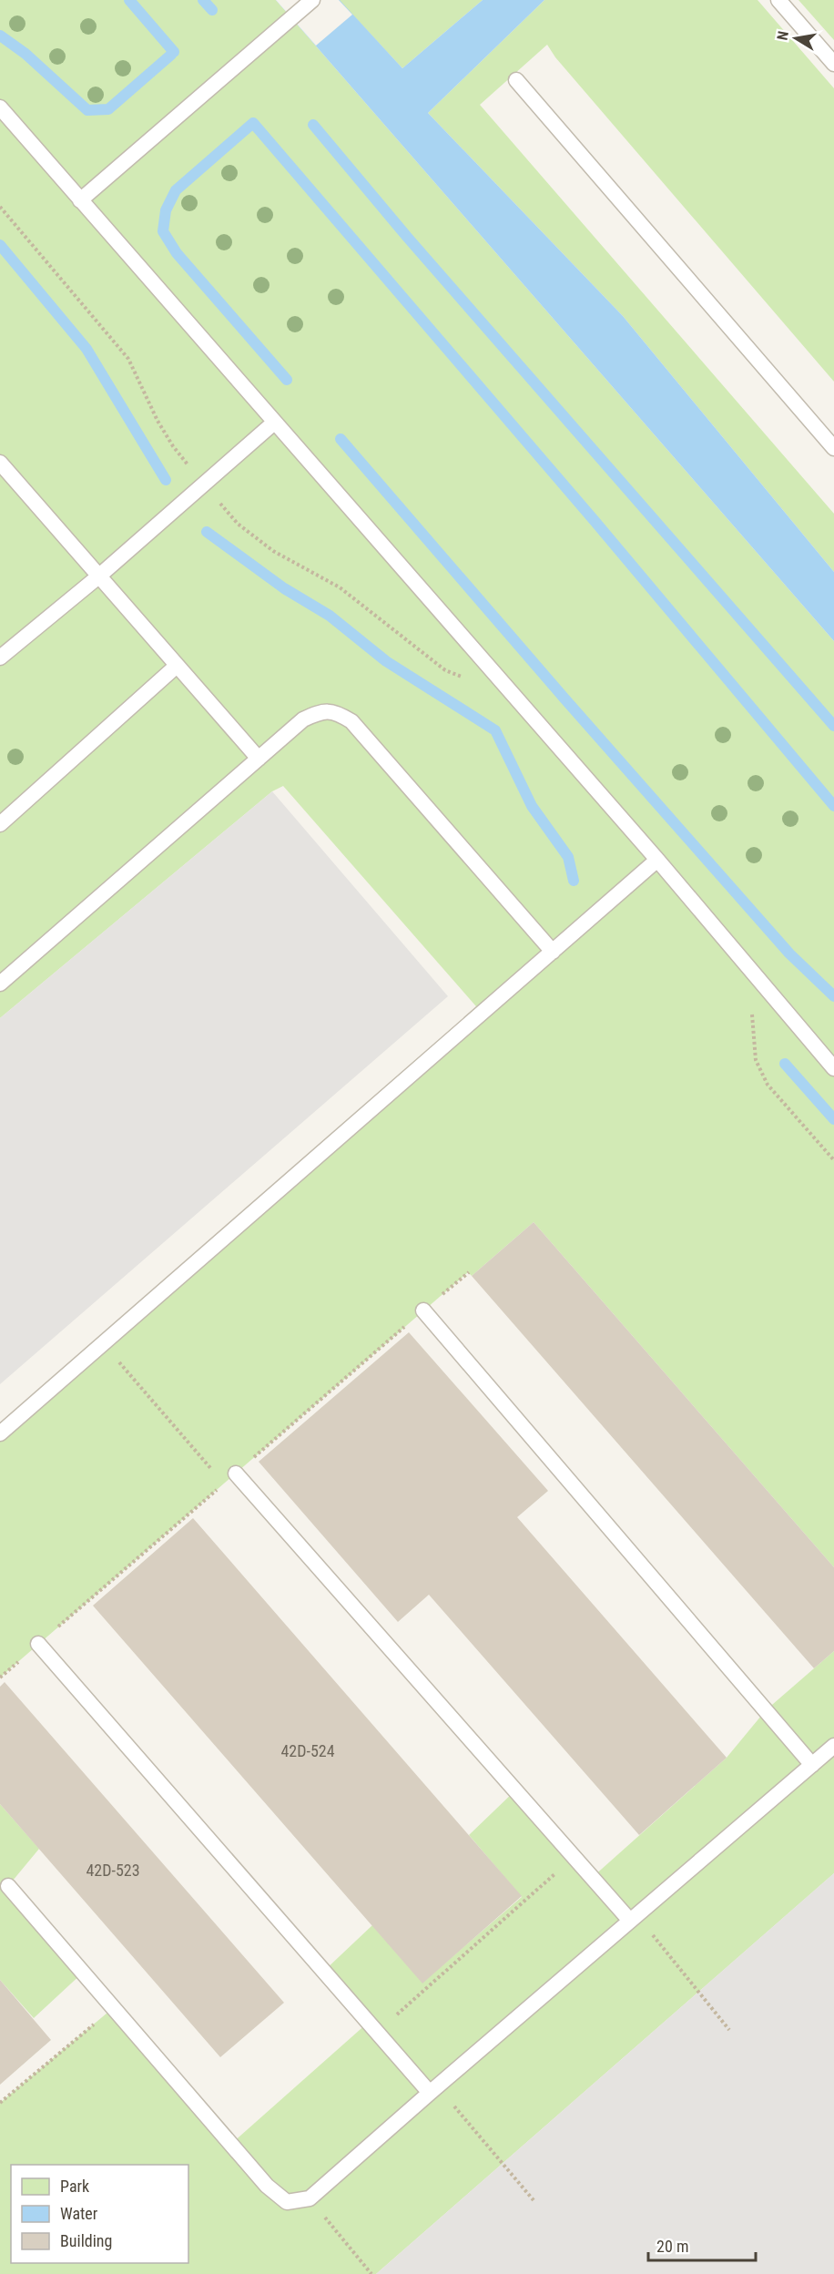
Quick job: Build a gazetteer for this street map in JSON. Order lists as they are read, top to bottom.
{
  "house_numbers": ["42D-524", "42D-523"],
  "legend": ["Park", "Water", "Building"],
  "scale_bar": "20 m",
  "north": "left"
}
